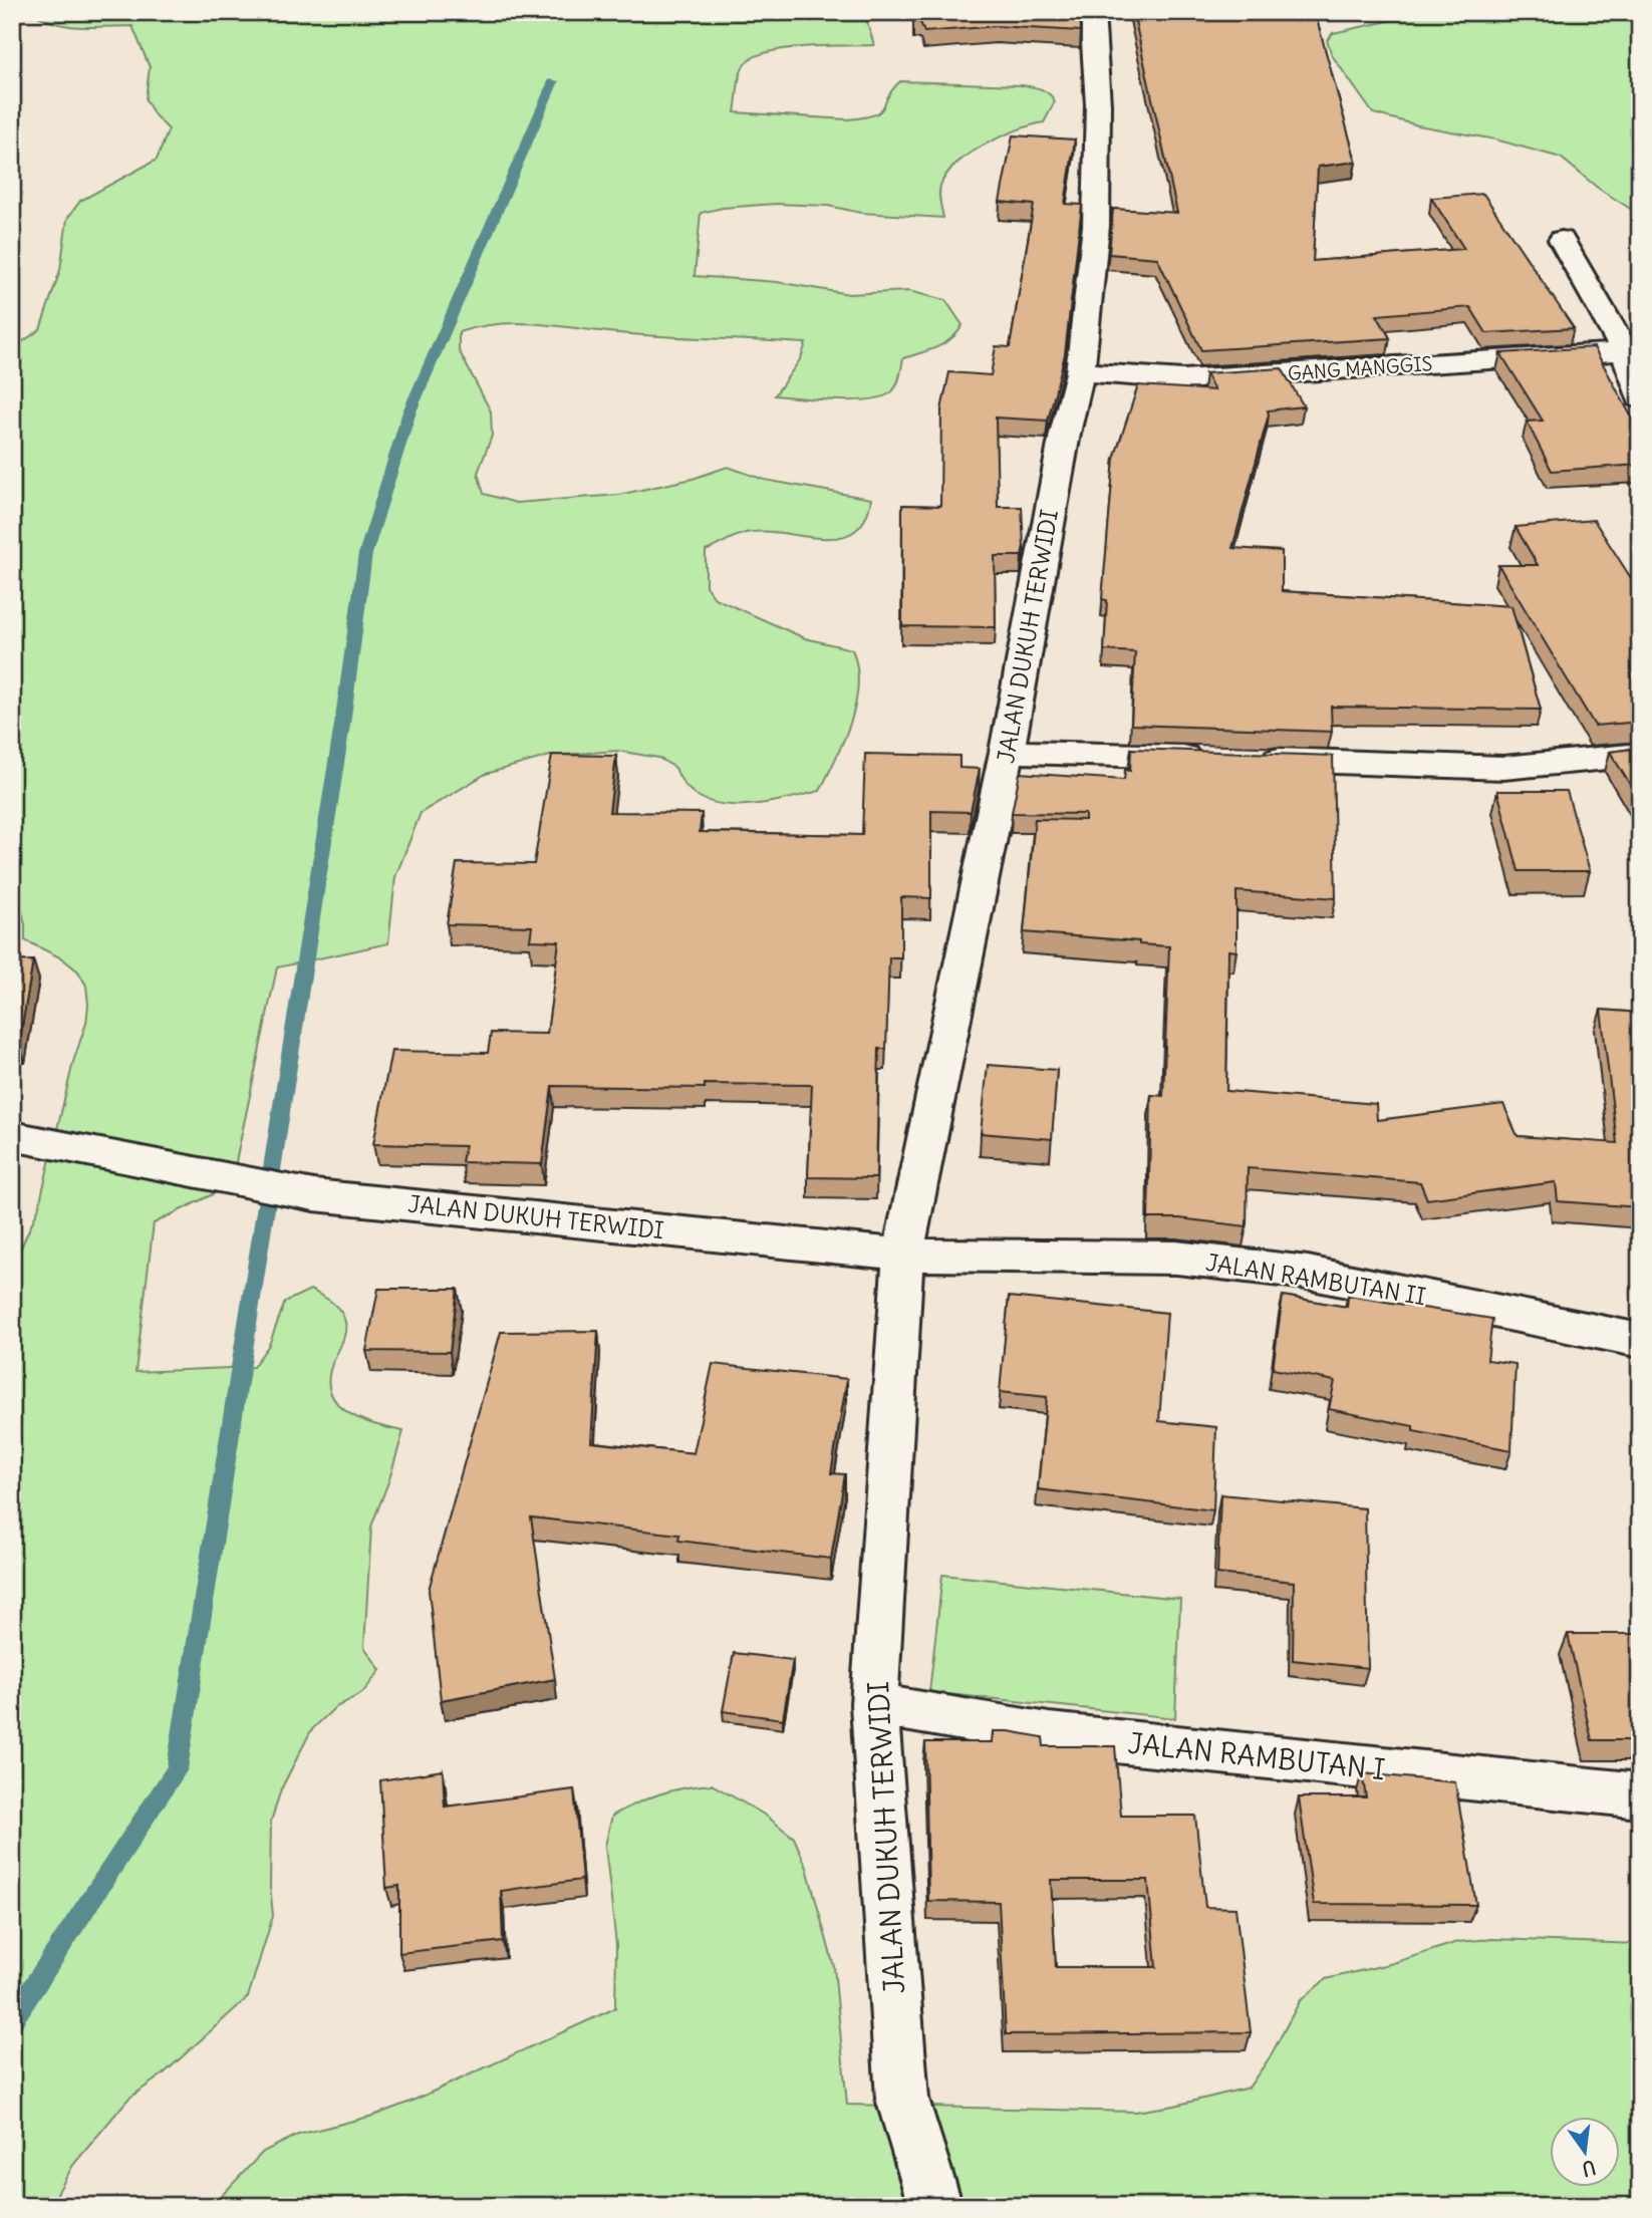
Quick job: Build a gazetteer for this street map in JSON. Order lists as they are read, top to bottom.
{
  "streets": {
    "street": [
      "GANG MANGGIS",
      "JALAN DUKUH TERWIDI",
      "JALAN RAMBUTAN II",
      "JALAN RAMBUTAN I"
    ]
  },
  "crossings": [
    ["GANG MANGGIS", "JALAN DUKUH TERWIDI"],
    ["JALAN DUKUH TERWIDI", "JALAN RAMBUTAN II"],
    ["JALAN DUKUH TERWIDI", "JALAN RAMBUTAN I"]
  ],
  "north": "bottom"
}
